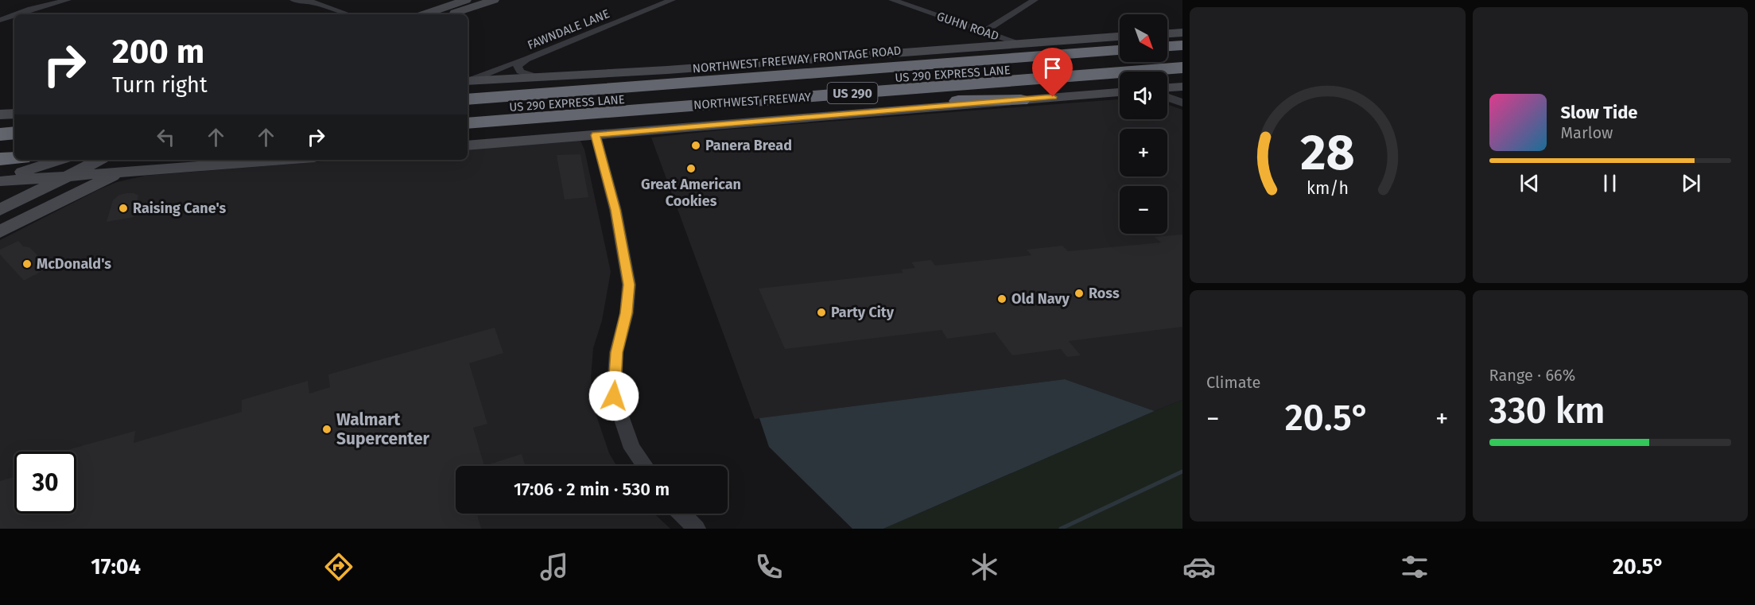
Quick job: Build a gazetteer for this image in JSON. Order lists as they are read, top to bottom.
{
  "streets": {
    "highway": ["US 290 EXPRESS LANE", "US 290", "NORTHWEST FREEWAY"],
    "main road": ["NORTHWEST FREEWAY FRONTAGE ROAD"],
    "street": ["GUHN ROAD", "FAWNDALE LANE"]
  },
  "crossings": [
    ["GUHN ROAD", "NORTHWEST FREEWAY FRONTAGE ROAD"],
    ["FAWNDALE LANE", "NORTHWEST FREEWAY FRONTAGE ROAD"]
  ],
  "places": [
    "Panera Bread",
    "Great American Cookies",
    "Raising Cane's",
    "McDonald's",
    "Ross",
    "Old Navy",
    "Party City",
    "Walmart Supercenter"
  ],
  "north": "bottom right",
  "page": {
    "map_buttons": ["+", "−"],
    "turn": ["200 m", "Turn right"],
    "song": ["Slow Tide", "Marlow"],
    "tile": [
      "Climate",
      ["Range · 66%", "330 km"]
    ],
    "heat": ["−", "20.5°", "+"],
    "limit": "30",
    "trip": "17:06 · 2 min · 530 m",
    "tabs": ["17:04", "20.5°"],
    "gauge": ["28", "km/h"]
  }
}
